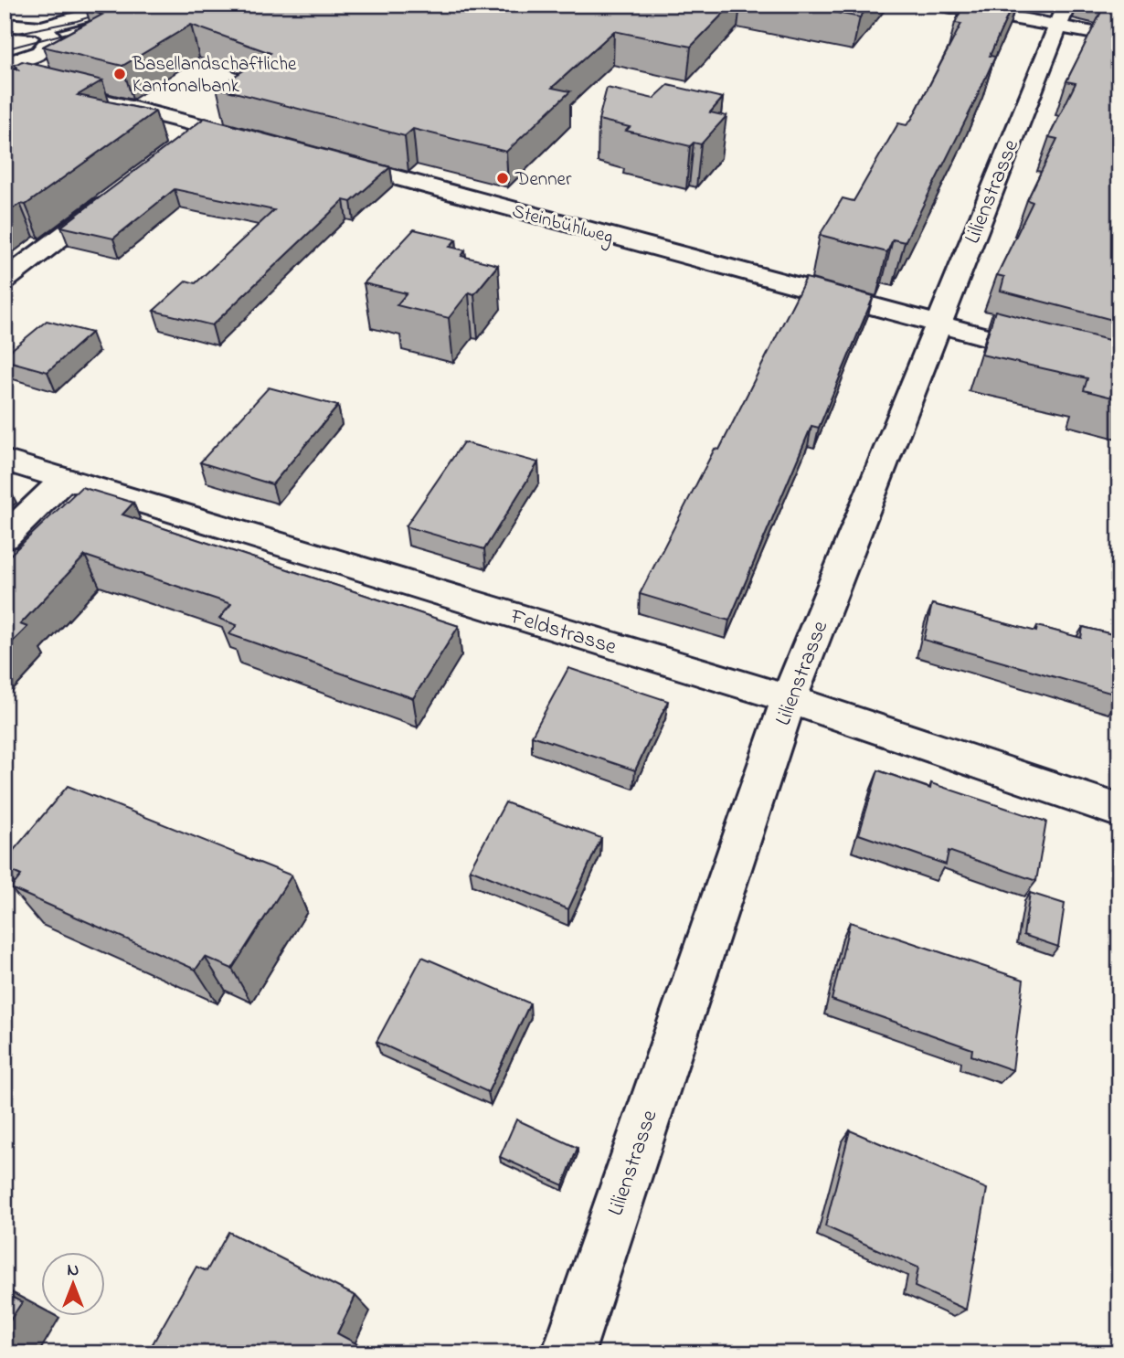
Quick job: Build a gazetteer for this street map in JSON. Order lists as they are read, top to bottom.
{
  "streets": {
    "street": ["Lilienstrasse", "Steinbühlweg", "Feldstrasse"]
  },
  "crossings": [
    ["Lilienstrasse", "Steinbühlweg"],
    ["Lilienstrasse", "Feldstrasse"]
  ],
  "places": ["Basellandschaftliche Kantonalbank", "Denner"],
  "north": "top"
}
